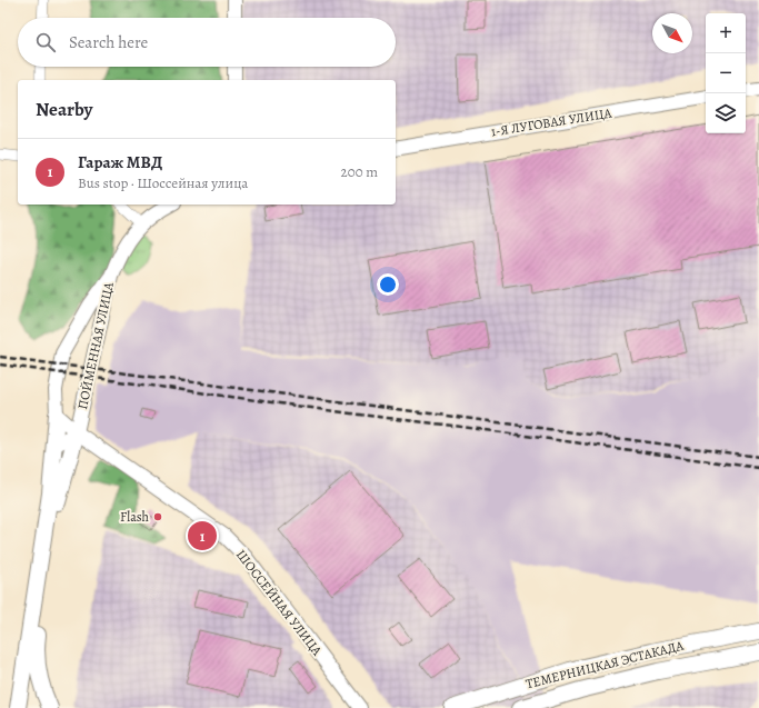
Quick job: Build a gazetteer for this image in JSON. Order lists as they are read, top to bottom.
{
  "streets": {
    "main road": [
      "1-Я ЛУГОВАЯ УЛИЦА",
      "ПОЙМЕННАЯ УЛИЦА",
      "ШОССЕЙНАЯ УЛИЦА",
      "ТЕМЕРНИЦКАЯ ЭСТАКАДА"
    ]
  },
  "crossings": [
    ["ПОЙМЕННАЯ УЛИЦА", "ШОССЕЙНАЯ УЛИЦА"]
  ],
  "places": ["Flash"],
  "north": "bottom right",
  "page": {
    "map_buttons": ["+", "−"],
    "search": "Search here",
    "heading": "Nearby",
    "list": [
      {
        "mark": "1",
        "name": "Гараж МВД",
        "note": "Bus stop · Шоссейная улица",
        "value": "200 m"
      }
    ],
    "pins": "1"
  }
}
